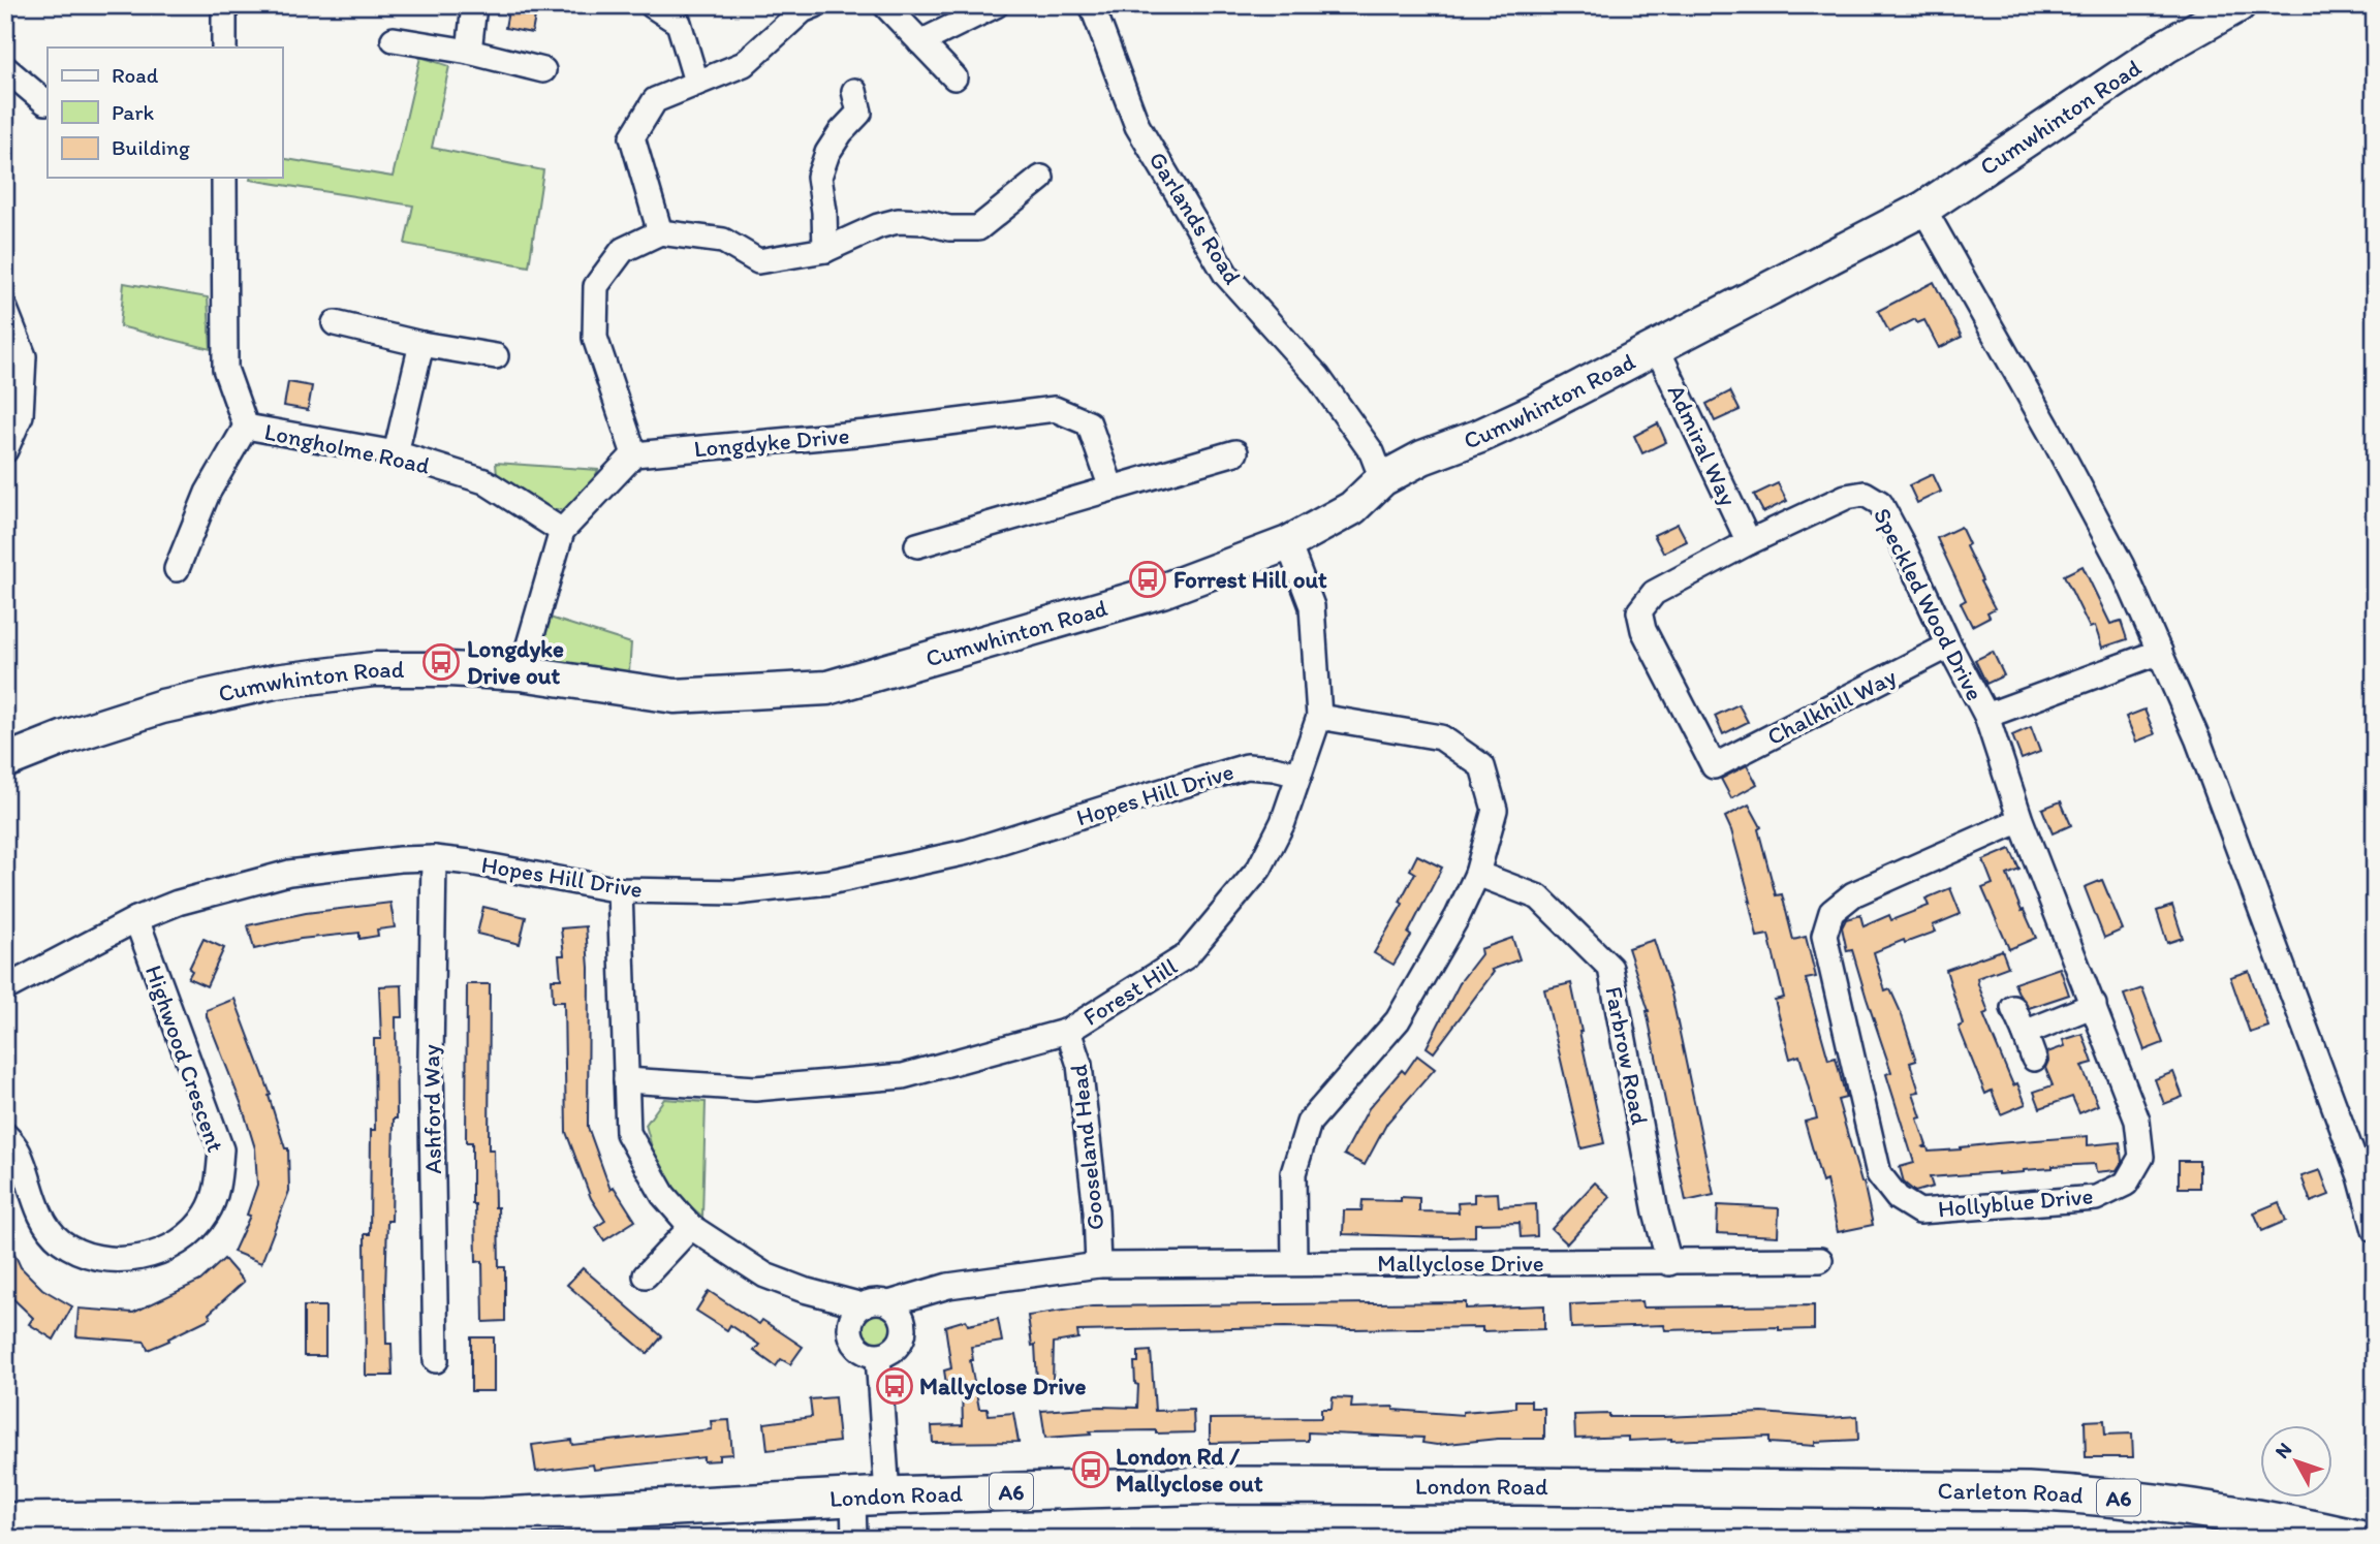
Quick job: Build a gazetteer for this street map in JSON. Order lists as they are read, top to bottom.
{
  "streets": {
    "main road": ["London Road", "A6", "Carleton Road"],
    "street": [
      "Cumwhinton Road",
      "Garlands Road",
      "Longdyke Drive",
      "Admiral Way",
      "Longholme Road",
      "Speckled Wood Drive",
      "Chalkhill Way",
      "Hopes Hill Drive",
      "Forest Hill",
      "Farbrow Road",
      "Highwood Crescent",
      "Ashford Way",
      "Gooseland Head",
      "Hollyblue Drive",
      "Mallyclose Drive"
    ]
  },
  "crossings": [
    ["Cumwhinton Road", "Garlands Road"],
    ["Cumwhinton Road", "Admiral Way"],
    ["Cumwhinton Road", "Forest Hill"],
    ["Admiral Way", "Speckled Wood Drive"],
    ["Speckled Wood Drive", "Chalkhill Way"],
    ["Speckled Wood Drive", "Hollyblue Drive"],
    ["Hopes Hill Drive", "Forest Hill"],
    ["Hopes Hill Drive", "Highwood Crescent"],
    ["Hopes Hill Drive", "Ashford Way"],
    ["Hopes Hill Drive", "Mallyclose Drive"],
    ["Forest Hill", "Gooseland Head"],
    ["Forest Hill", "Mallyclose Drive"],
    ["Farbrow Road", "Mallyclose Drive"],
    ["Gooseland Head", "Mallyclose Drive"],
    ["London Road", "Carleton Road"]
  ],
  "places": {
    "bus stop": [
      "Forrest Hill out",
      "Longdyke Drive out",
      "Mallyclose Drive",
      "London Rd / Mallyclose out"
    ]
  },
  "legend": ["Road", "Park", "Building"],
  "north": "top left"
}
